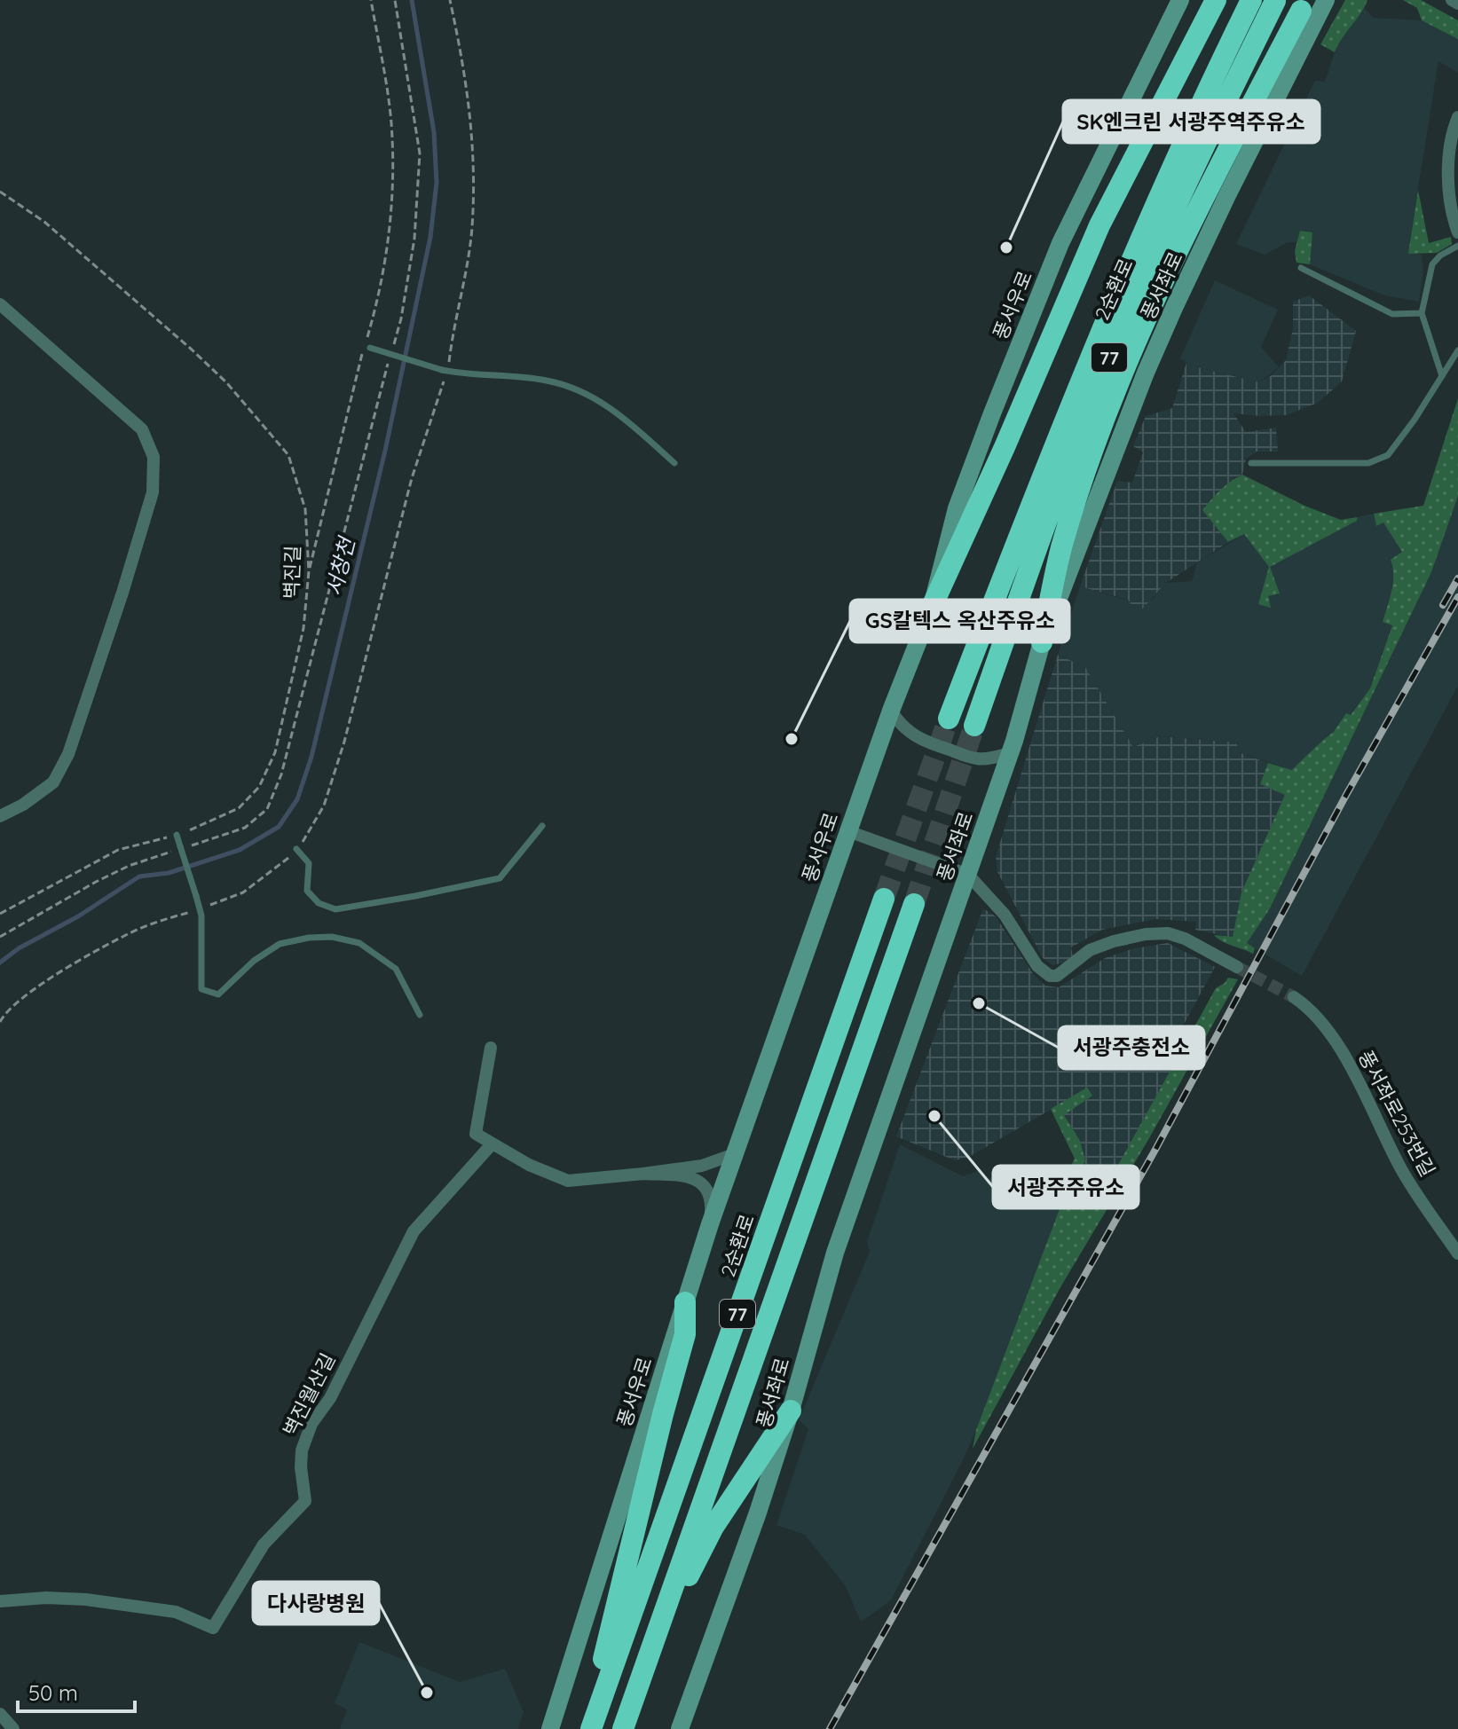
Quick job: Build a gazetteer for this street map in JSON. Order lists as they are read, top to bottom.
{
  "streets": {
    "highway": ["2순환로", "77"],
    "street": [
      "풍서좌로",
      "풍서우로",
      "풍서좌로253번길",
      "벽진월산길"
    ],
    "path": ["벽진길"]
  },
  "water": ["서창천"],
  "places": [
    "SK엔크린 서광주역주유소",
    "GS칼텍스 옥산주유소",
    "서광주충전소",
    "서광주주유소",
    "다사랑병원"
  ],
  "scale_bar": "50 m"
}
